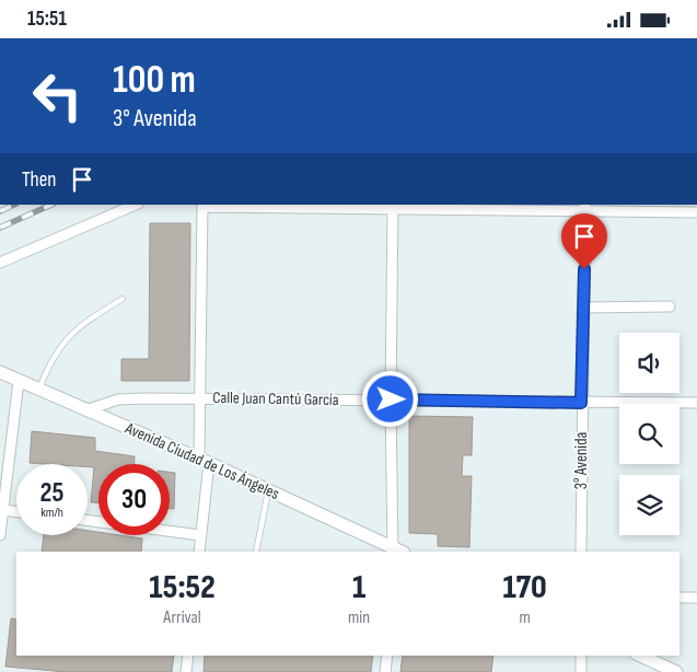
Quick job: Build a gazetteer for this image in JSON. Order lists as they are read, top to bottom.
{
  "streets": {
    "street": ["Calle Juan Cantú García", "Avenida Ciudad de Los Ángeles", "3° Avenida"]
  },
  "crossings": [
    ["Calle Juan Cantú García", "Avenida Ciudad de Los Ángeles"],
    ["Calle Juan Cantú García", "3° Avenida"]
  ],
  "page": {
    "status": "15:51",
    "turn": ["100 m", "3° Avenida"],
    "then": "Then",
    "speed": "25 km/h",
    "limit": "30",
    "eta": [
      "15:52",
      "Arrival",
      "1",
      "min",
      "170",
      "m"
    ]
  }
}
